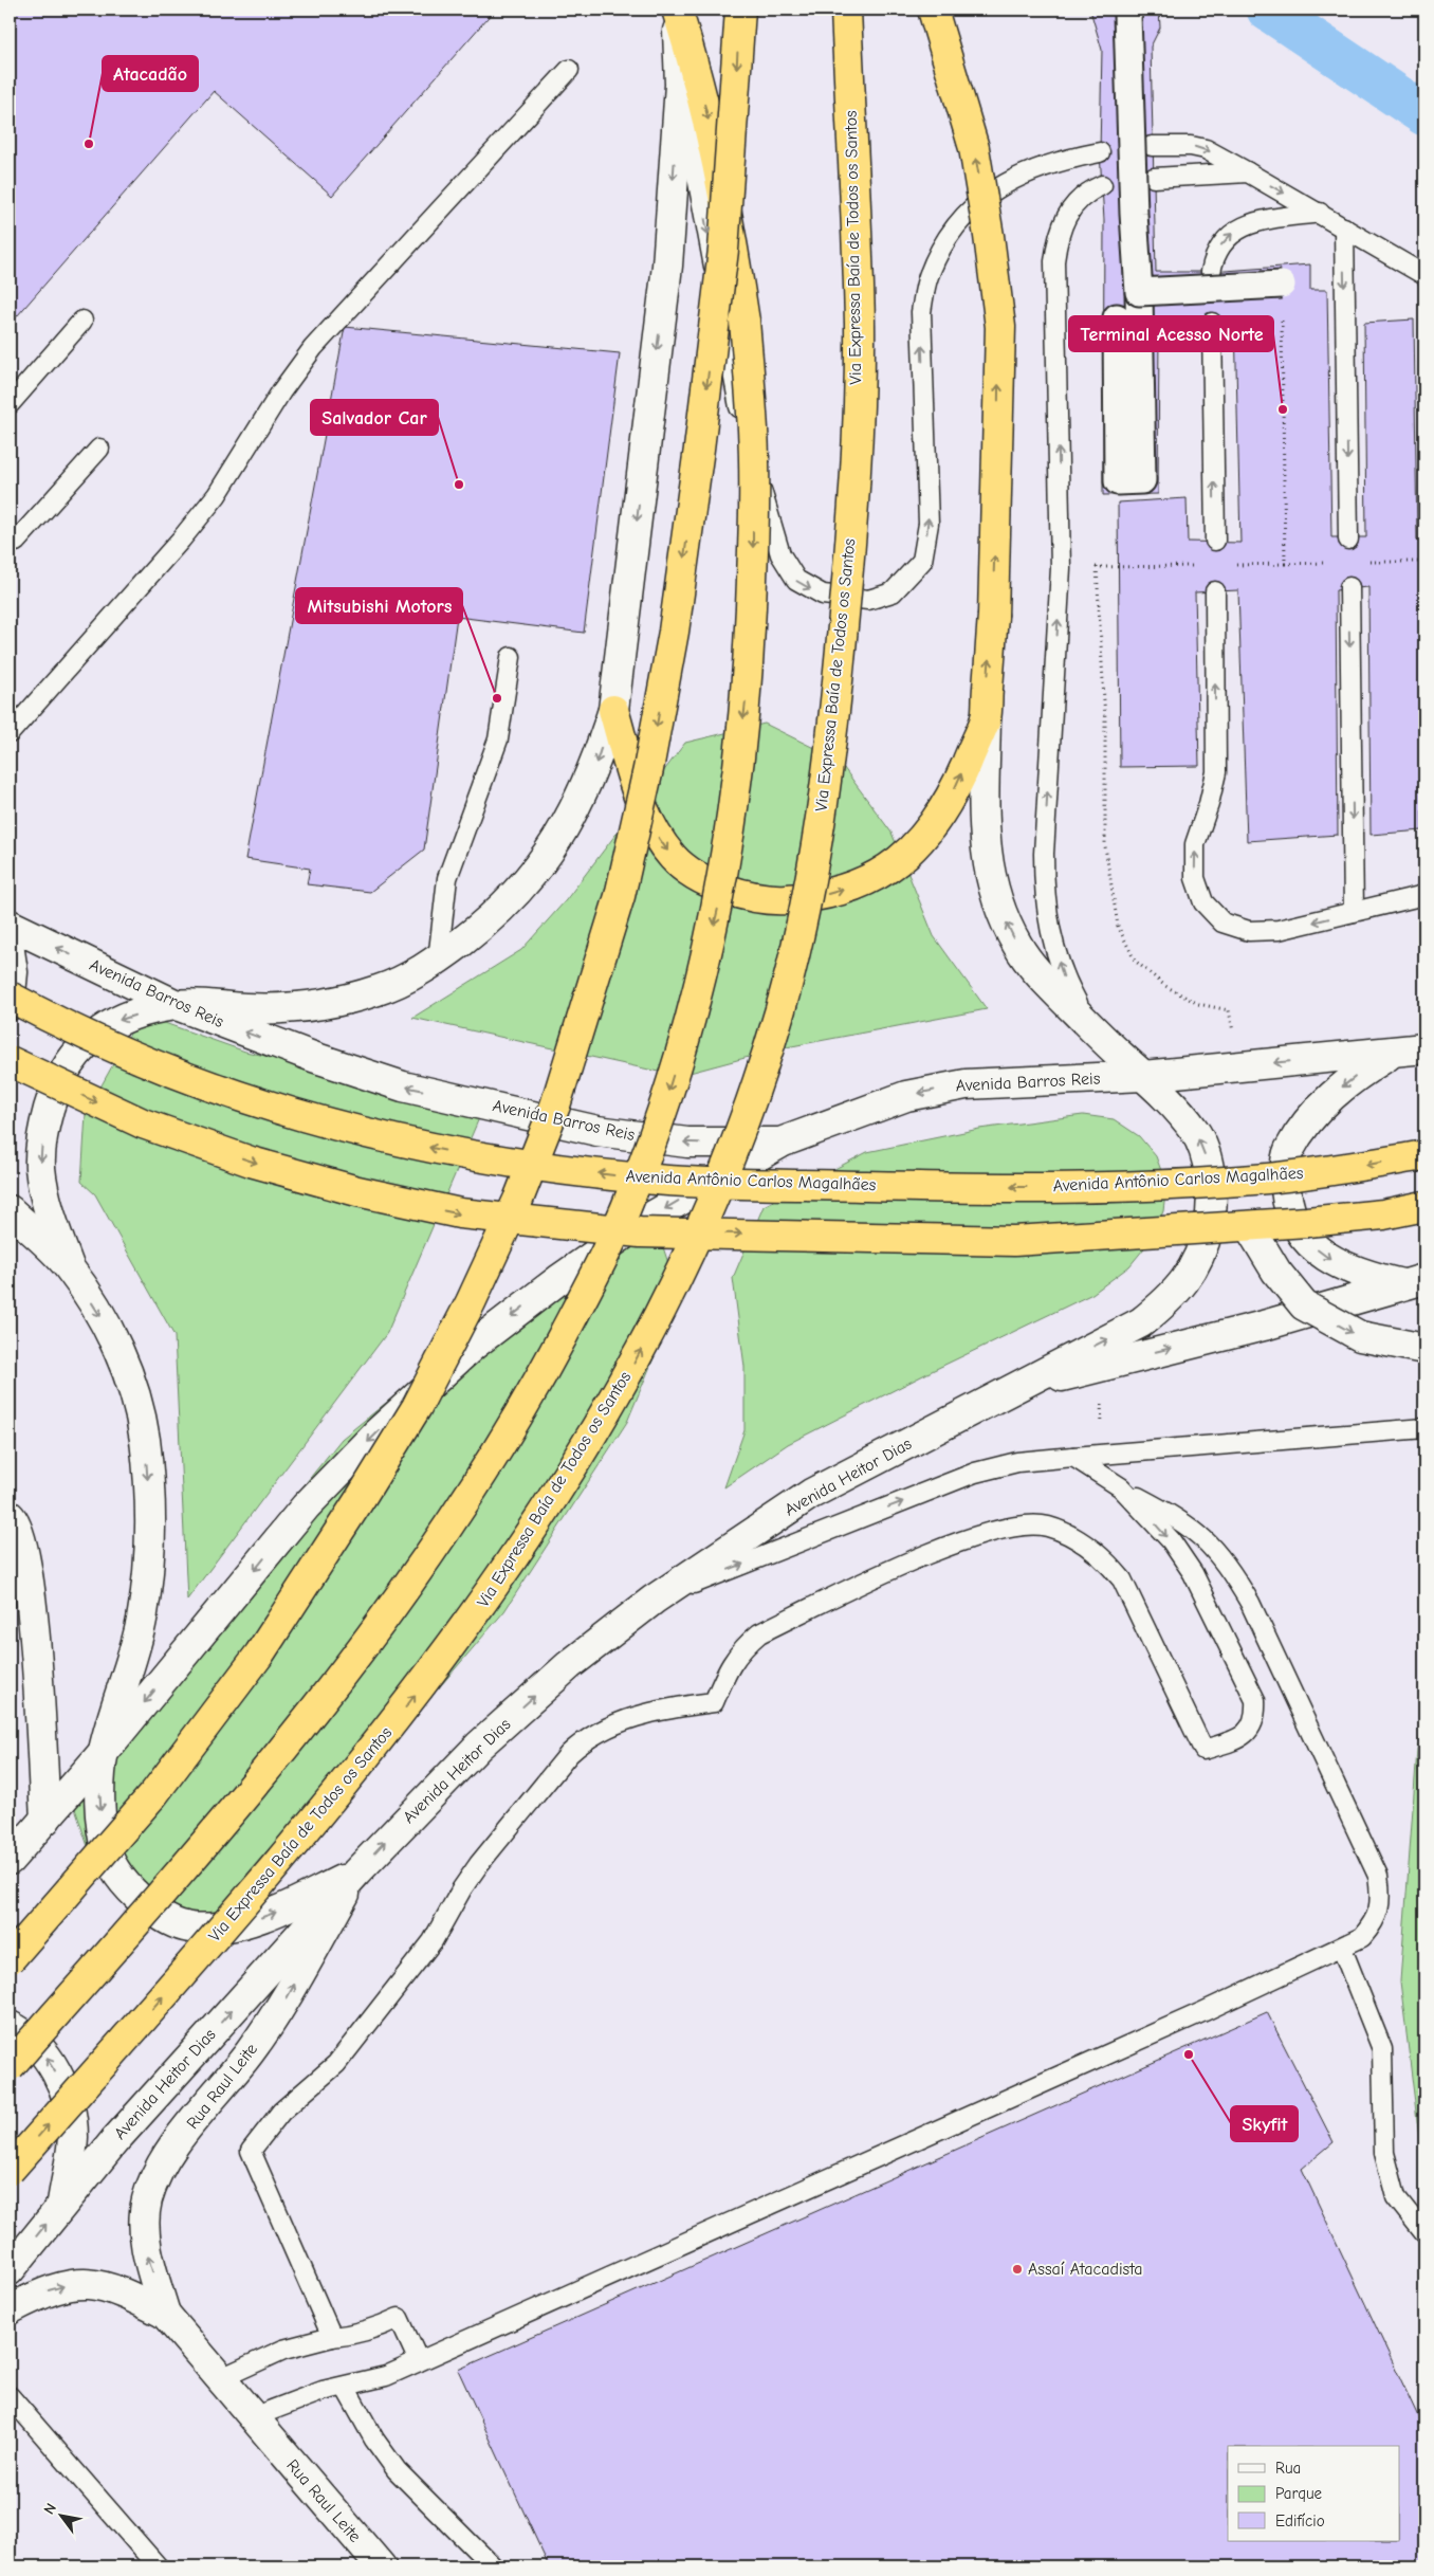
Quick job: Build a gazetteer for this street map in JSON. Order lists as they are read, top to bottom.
{
  "streets": {
    "main road": [
      "Via Expressa Baía de Todos os Santos",
      "Avenida Barros Reis",
      "Avenida Antônio Carlos Magalhães",
      "Avenida Heitor Dias",
      "Rua Raul Leite"
    ]
  },
  "crossings": [
    ["Avenida Heitor Dias", "Rua Raul Leite"]
  ],
  "one_way": ["Avenida Heitor Dias"],
  "places": [
    "Atacadão",
    "Terminal Acesso Norte",
    "Salvador Car",
    "Mitsubishi Motors",
    "Skyfit",
    "Assaí Atacadista"
  ],
  "legend": ["Rua", "Parque", "Edifício"],
  "north": "top left"
}
